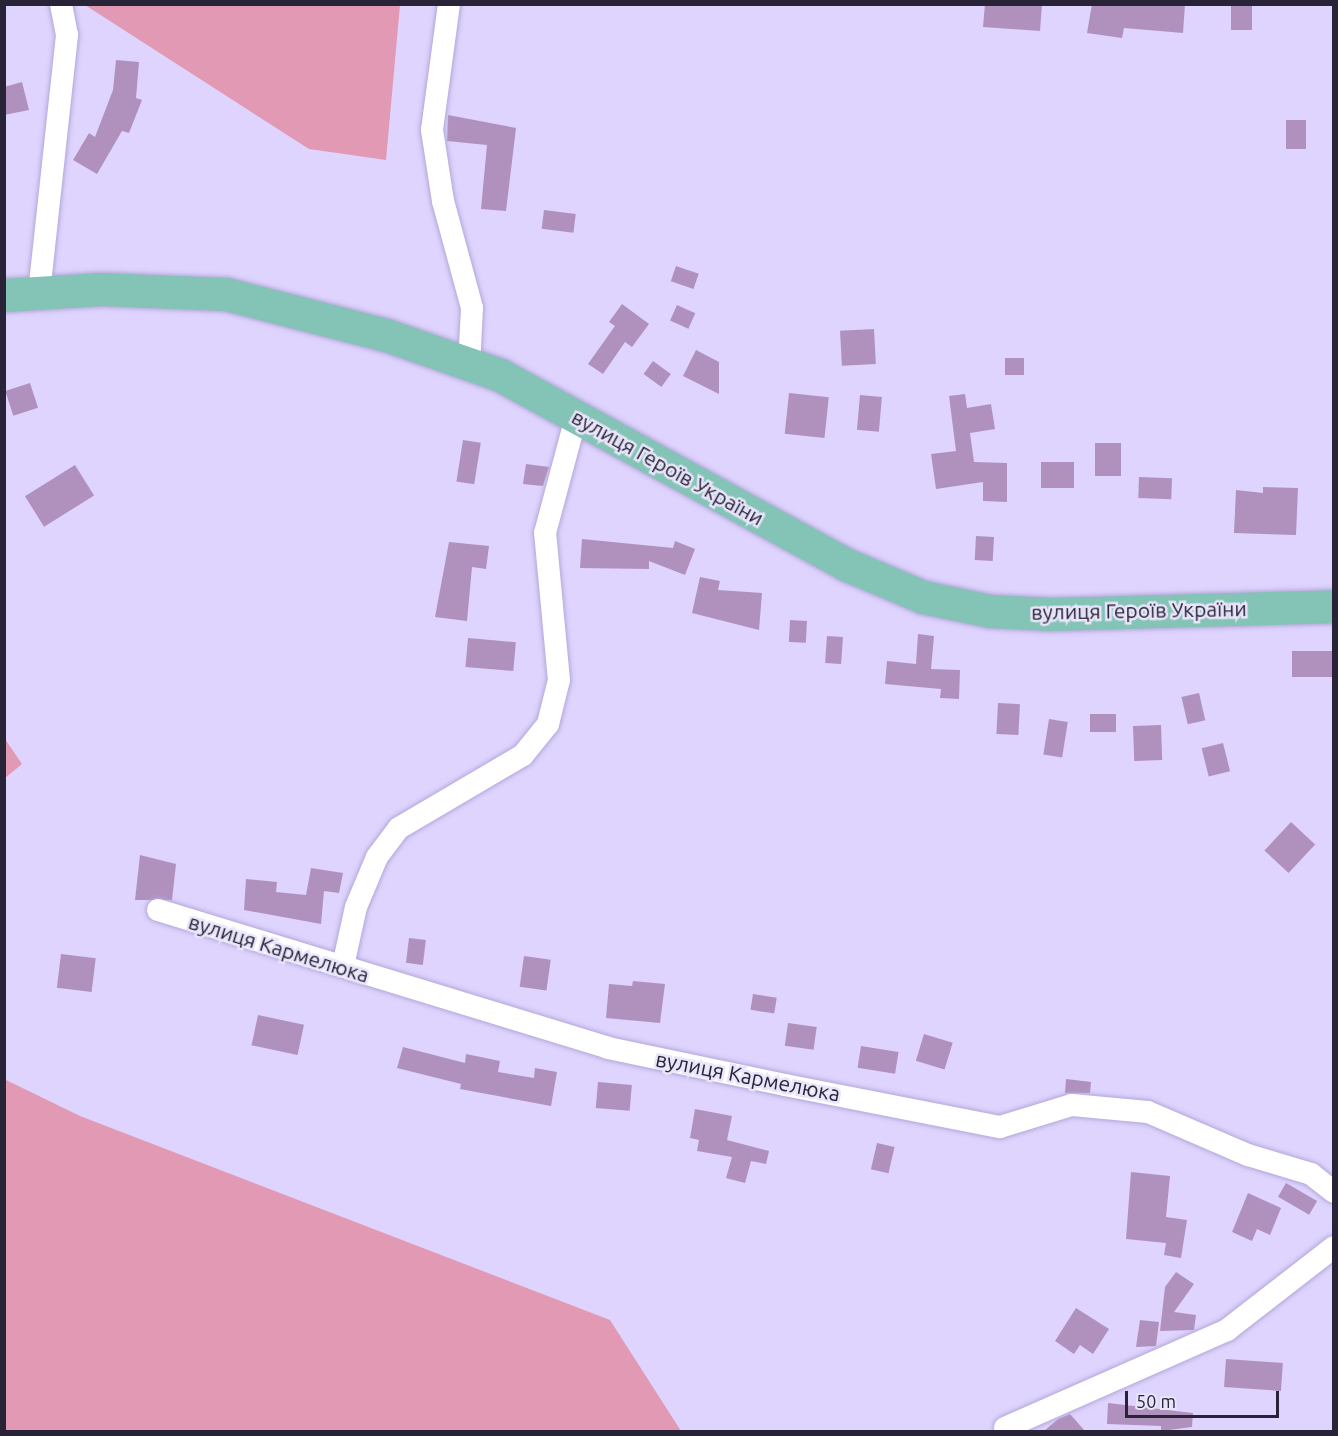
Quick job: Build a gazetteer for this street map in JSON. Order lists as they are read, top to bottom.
{
  "streets": {
    "main road": ["вулиця Героїв України"],
    "street": ["вулиця Кармелюка"]
  },
  "scale_bar": "50 m"
}
